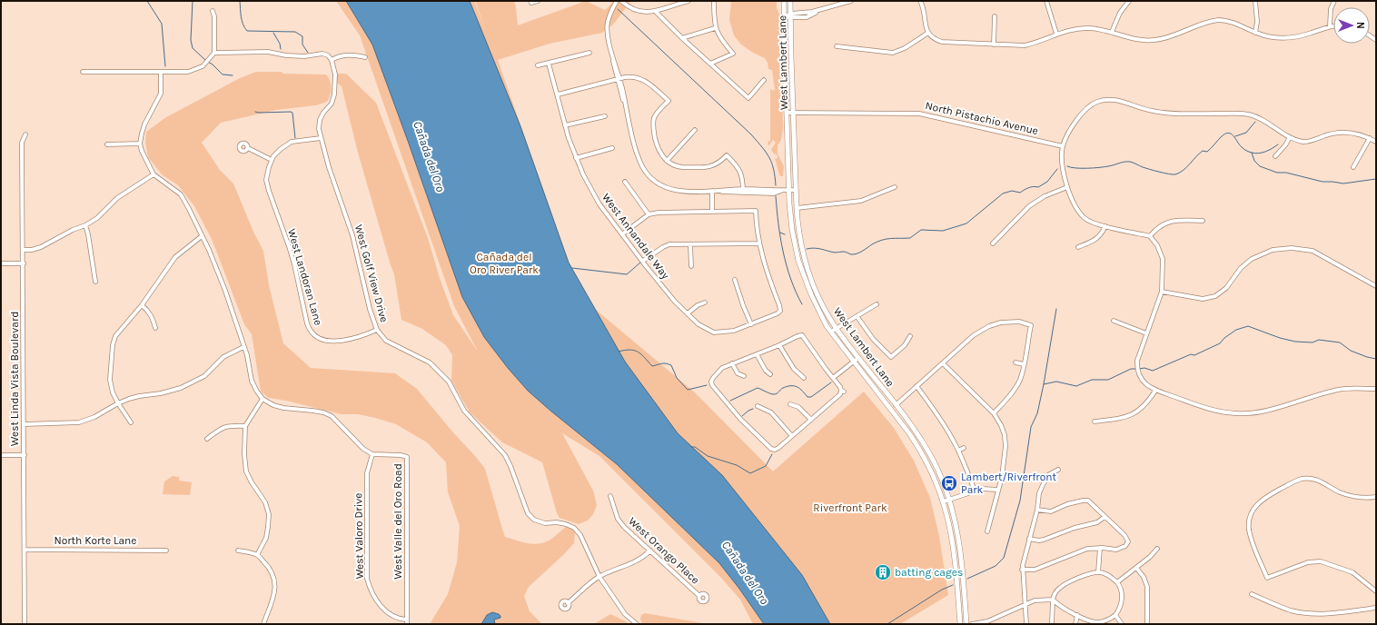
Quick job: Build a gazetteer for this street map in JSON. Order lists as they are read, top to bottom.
{
  "streets": {
    "main road": ["West Lambert Lane"],
    "street": [
      "North Pistachio Avenue",
      "West Annandale Way",
      "West Golf View Drive",
      "West Landoran Lane",
      "West Linda Vista Boulevard",
      "West Valle del Oro Road",
      "West Valoro Drive",
      "North Korte Lane",
      "West Orango Place"
    ]
  },
  "crossings": [
    ["West Lambert Lane", "North Pistachio Avenue"],
    ["West Golf View Drive", "West Landoran Lane"],
    ["West Linda Vista Boulevard", "North Korte Lane"],
    ["West Valle del Oro Road", "West Valoro Drive"]
  ],
  "water": ["Cañada del Oro"],
  "parks": ["Cañada del Oro River Park", "Riverfront Park"],
  "places": {
    "bus stop": ["Lambert/Riverfront Park"],
    "building": ["batting cages"]
  },
  "north": "right"
}
